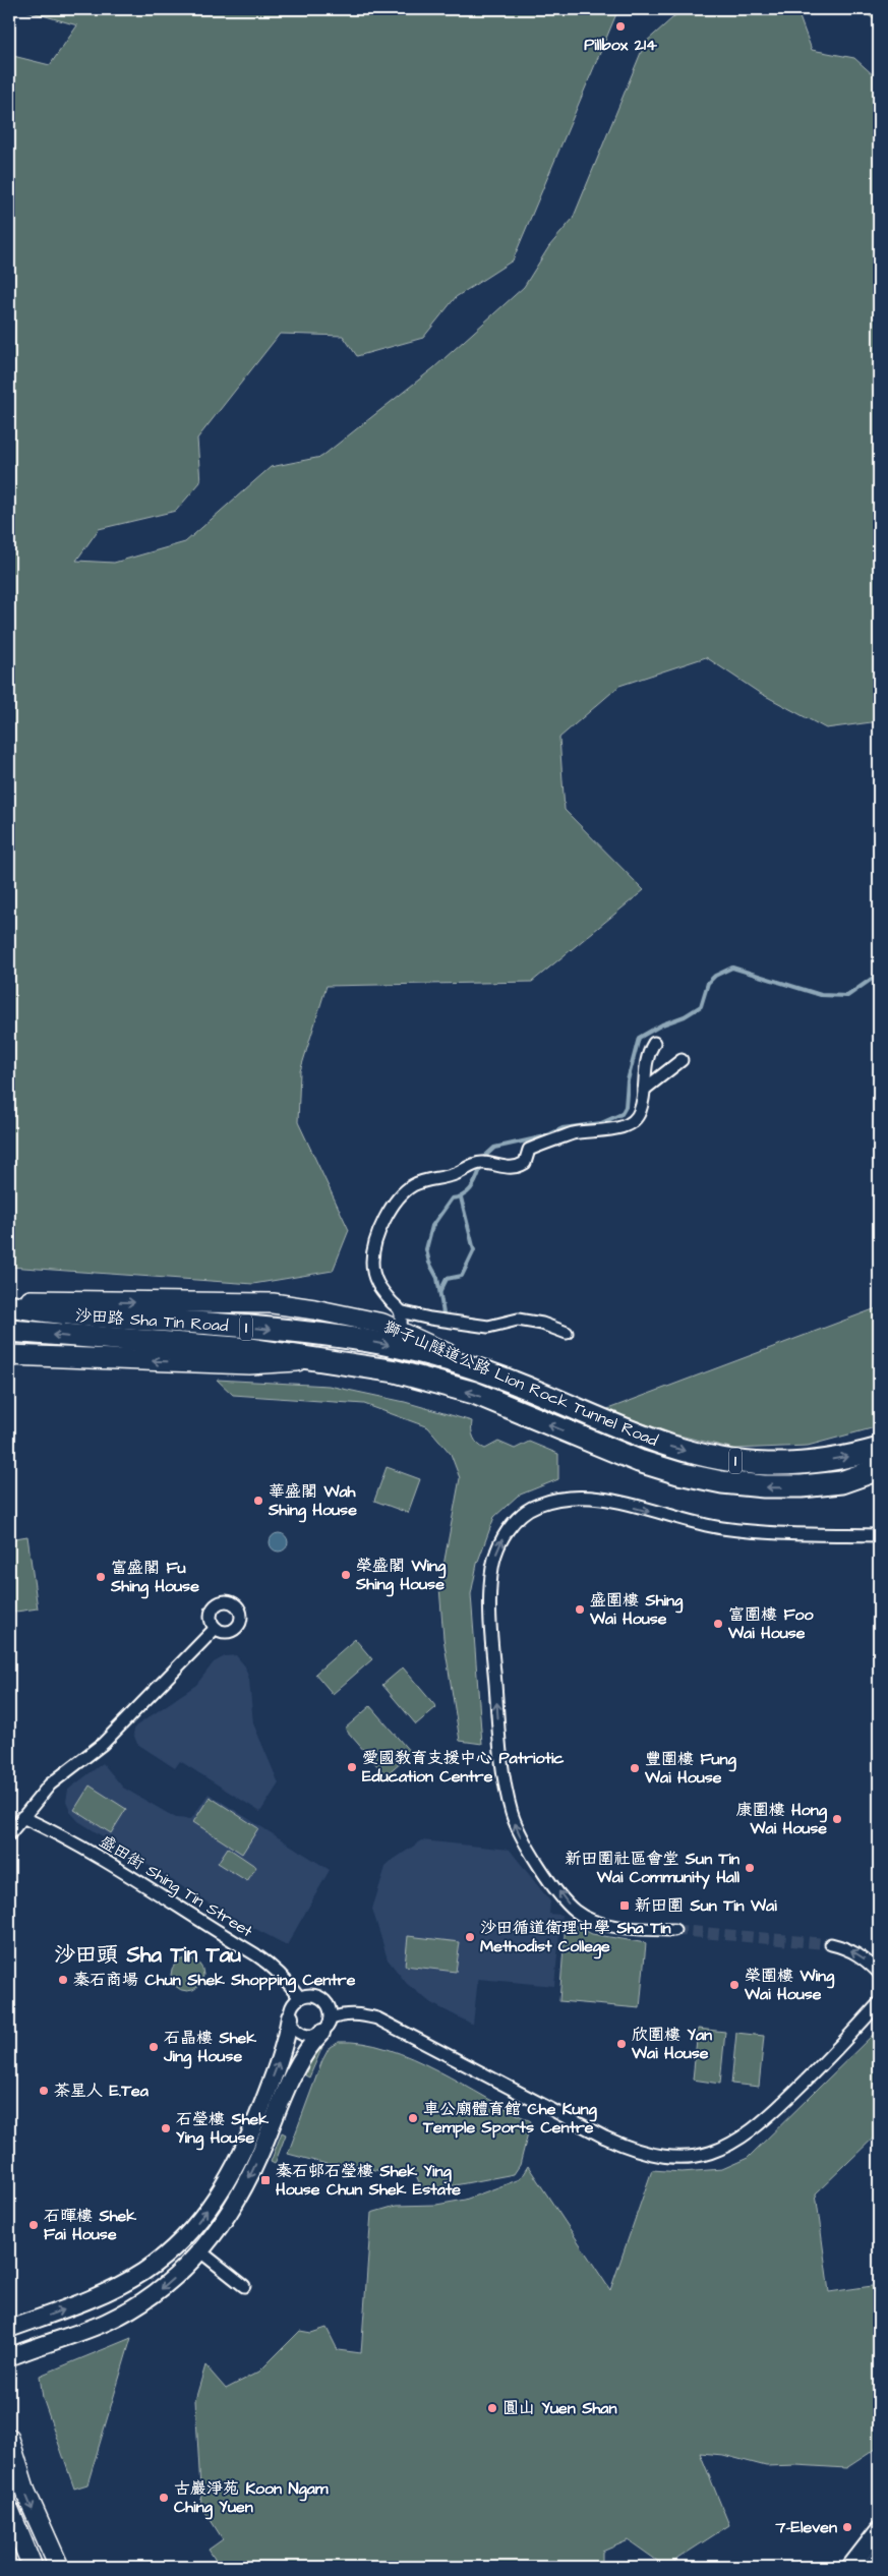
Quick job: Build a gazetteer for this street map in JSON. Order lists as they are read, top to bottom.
{
  "streets": {
    "highway": ["沙田路 Sha Tin Road", "1", "獅子山隧道公路 Lion Rock Tunnel Road"],
    "street": ["盛田街 Shing Tin Street"]
  },
  "crossings": [
    ["沙田路 Sha Tin Road", "獅子山隧道公路 Lion Rock Tunnel Road"]
  ],
  "districts": ["沙田頭 Sha Tin Tau"],
  "places": {
    "other": [
      "Pillbox 214",
      "華盛閣 Wah Shing House",
      "榮盛閣 Wing Shing House",
      "富盛閣 Fu Shing House",
      "盛圍樓 Shing Wai House",
      "富圍樓 Foo Wai House",
      "愛國教育支援中心 Patriotic Education Centre",
      "豐圍樓 Fung Wai House",
      "康圍樓 Hong Wai House",
      "新田圍社區會堂 Sun Tin Wai Community Hall",
      "沙田循道衛理中學 Sha Tin Methodist College",
      "秦石商場 Chun Shek Shopping Centre",
      "榮圍樓 Wing Wai House",
      "欣圍樓 Yan Wai House",
      "石晶樓 Shek Jing House",
      "茶星人 E.Tea",
      "車公廟體育館 Che Kung Temple Sports Centre",
      "石瑩樓 Shek Ying House",
      "石暉樓 Shek Fai House",
      "圓山 Yuen Shan",
      "古巖淨苑 Koon Ngam Ching Yuen",
      "7-Eleven"
    ],
    "transit": ["新田圍 Sun Tin Wai", "秦石邨石瑩樓 Shek Ying House Chun Shek Estate"]
  }
}
